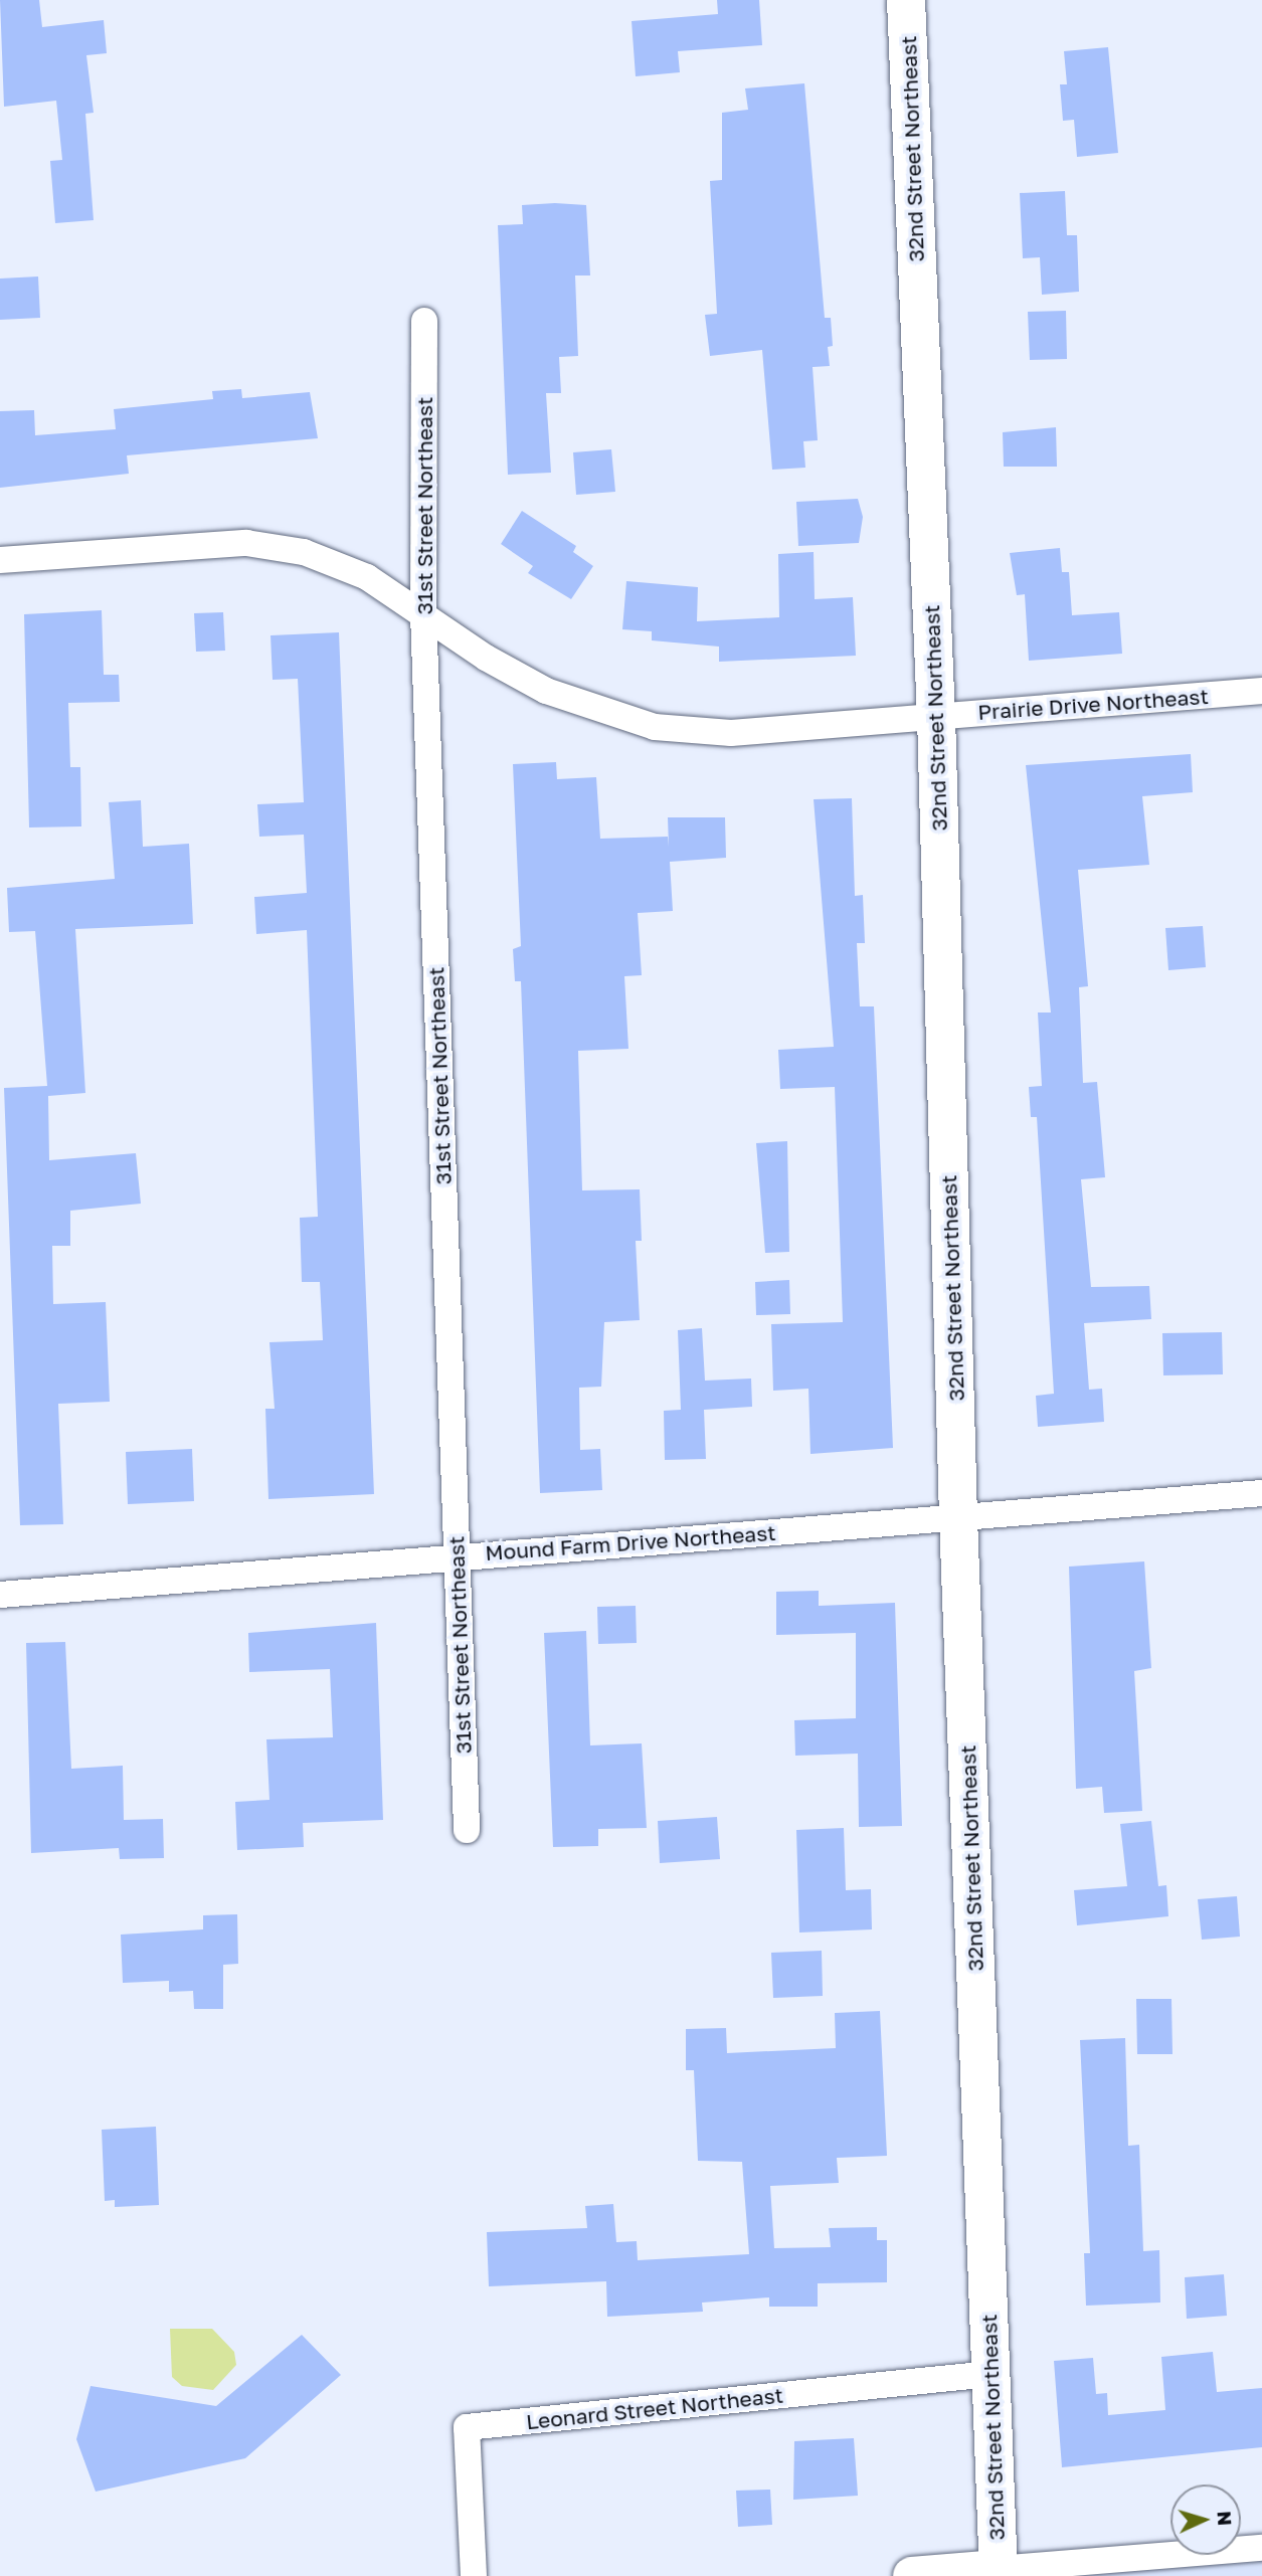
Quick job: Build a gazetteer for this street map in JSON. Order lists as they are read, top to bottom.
{
  "streets": {
    "main road": ["32nd Street Northeast"],
    "street": [
      "31st Street Northeast",
      "Prairie Drive Northeast",
      "Mound Farm Drive Northeast",
      "Leonard Street Northeast"
    ]
  },
  "crossings": [
    ["32nd Street Northeast", "Prairie Drive Northeast"],
    ["32nd Street Northeast", "Mound Farm Drive Northeast"],
    ["32nd Street Northeast", "Leonard Street Northeast"],
    ["31st Street Northeast", "Prairie Drive Northeast"],
    ["31st Street Northeast", "Mound Farm Drive Northeast"]
  ],
  "north": "right"
}
